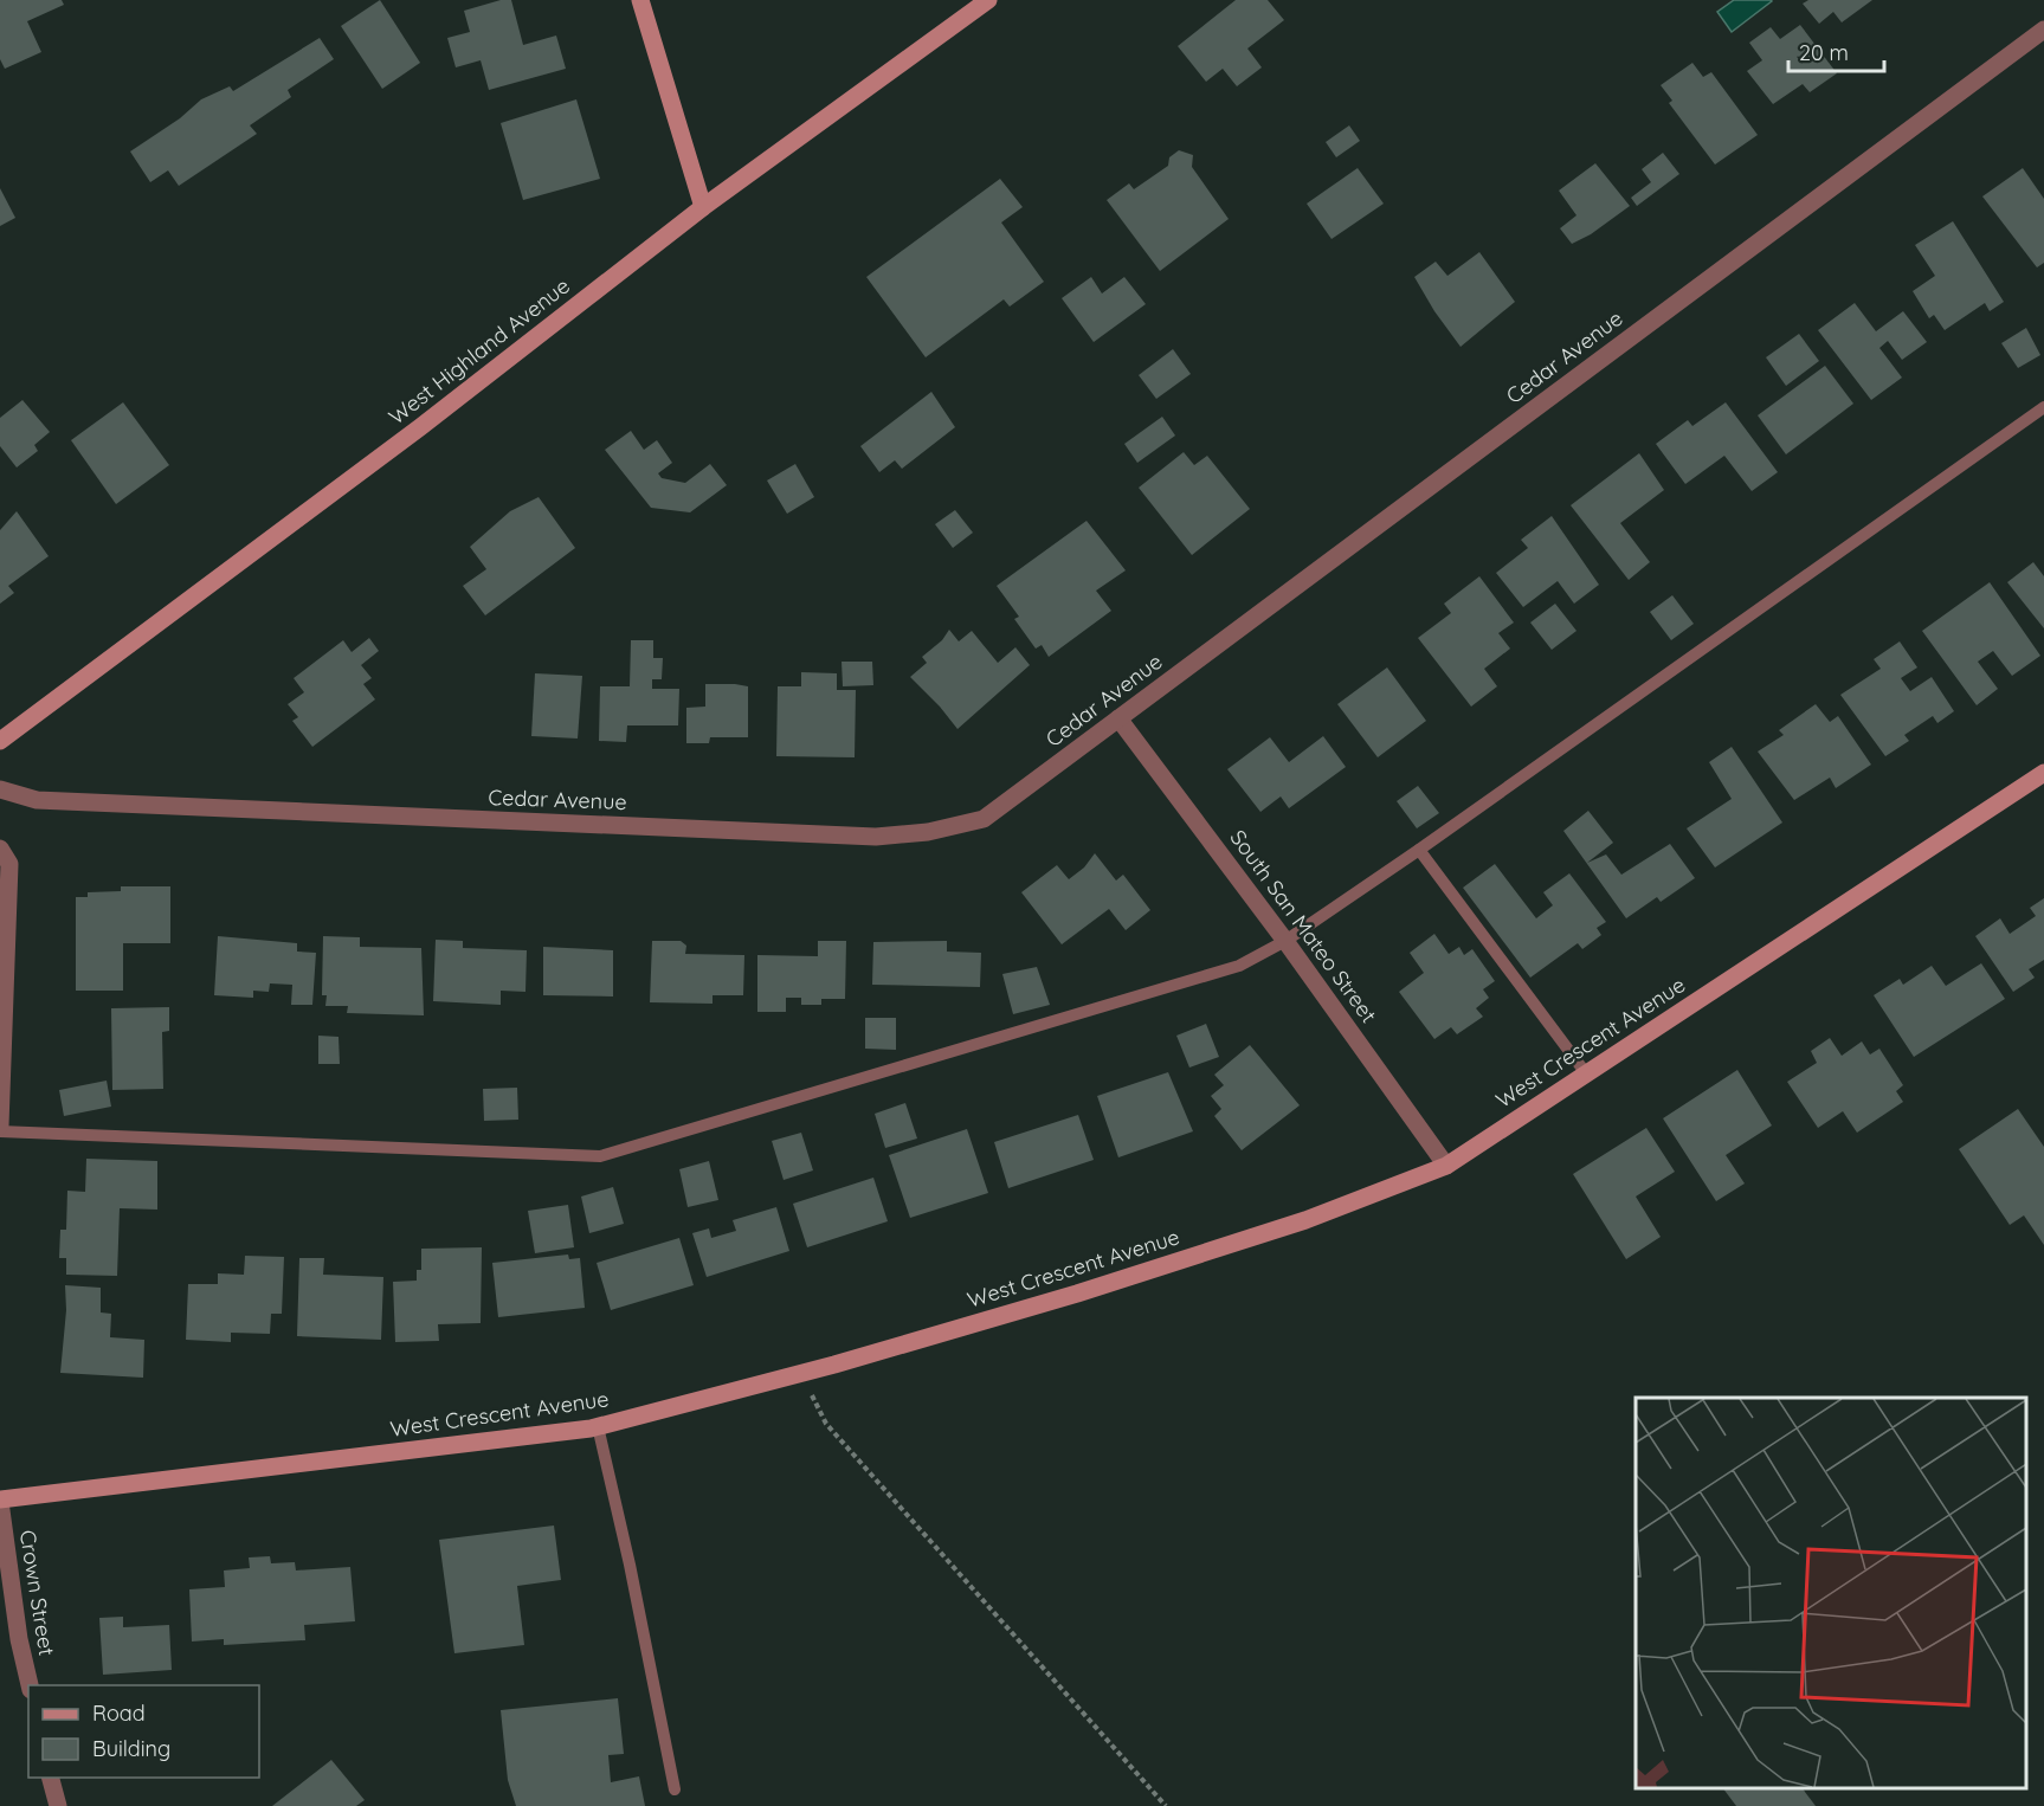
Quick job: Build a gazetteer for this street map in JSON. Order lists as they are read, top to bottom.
{
  "streets": {
    "street": [
      "West Highland Avenue",
      "Cedar Avenue",
      "South San Mateo Street",
      "West Crescent Avenue",
      "Crown Street"
    ]
  },
  "crossings": [
    ["Cedar Avenue", "South San Mateo Street"],
    ["South San Mateo Street", "West Crescent Avenue"],
    ["West Crescent Avenue", "Crown Street"]
  ],
  "legend": ["Road", "Building"],
  "scale_bar": "20 m"
}
